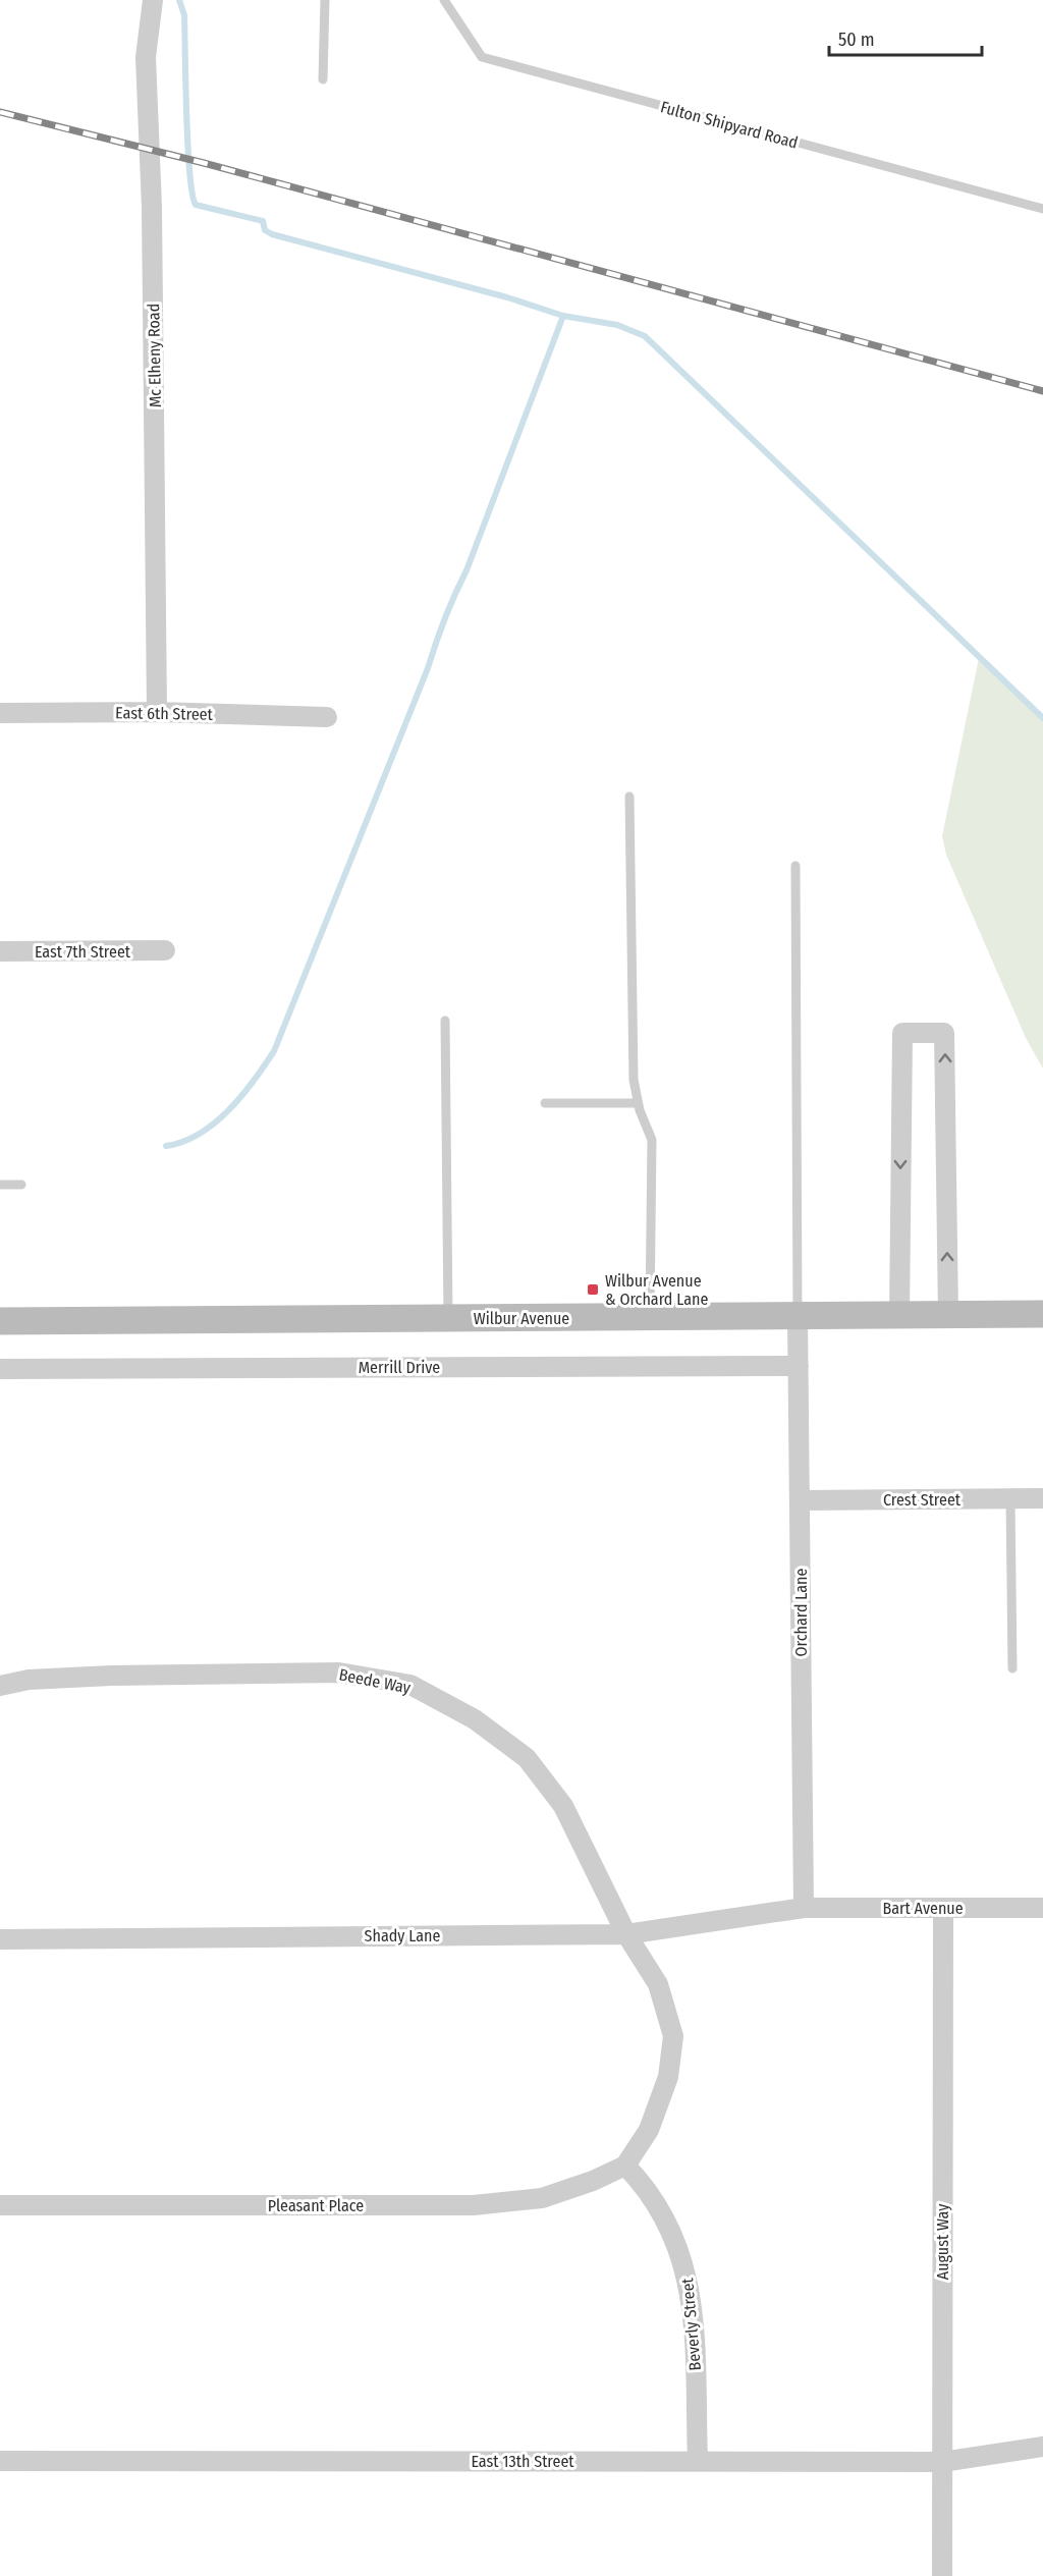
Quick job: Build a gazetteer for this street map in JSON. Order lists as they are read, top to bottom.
{
  "streets": {
    "main road": ["Wilbur Avenue"],
    "street": [
      "Mc Elheny Road",
      "East 6th Street",
      "East 7th Street",
      "Merrill Drive",
      "Crest Street",
      "Orchard Lane",
      "Beede Way",
      "Bart Avenue",
      "Shady Lane",
      "Pleasant Place",
      "August Way",
      "Beverly Street",
      "East 13th Street"
    ],
    "lane": ["Fulton Shipyard Road"]
  },
  "crossings": [
    ["Mc Elheny Road", "East 6th Street"],
    ["Wilbur Avenue", "Orchard Lane"],
    ["Merrill Drive", "Orchard Lane"],
    ["Crest Street", "Orchard Lane"],
    ["Orchard Lane", "Bart Avenue"],
    ["Orchard Lane", "Shady Lane"],
    ["Beede Way", "Shady Lane"],
    ["Bart Avenue", "Shady Lane"],
    ["Bart Avenue", "August Way"],
    ["Pleasant Place", "Beverly Street"],
    ["August Way", "East 13th Street"],
    ["Beverly Street", "East 13th Street"]
  ],
  "places": {
    "transit": ["Wilbur Avenue & Orchard Lane"]
  },
  "scale_bar": "50 m"
}
